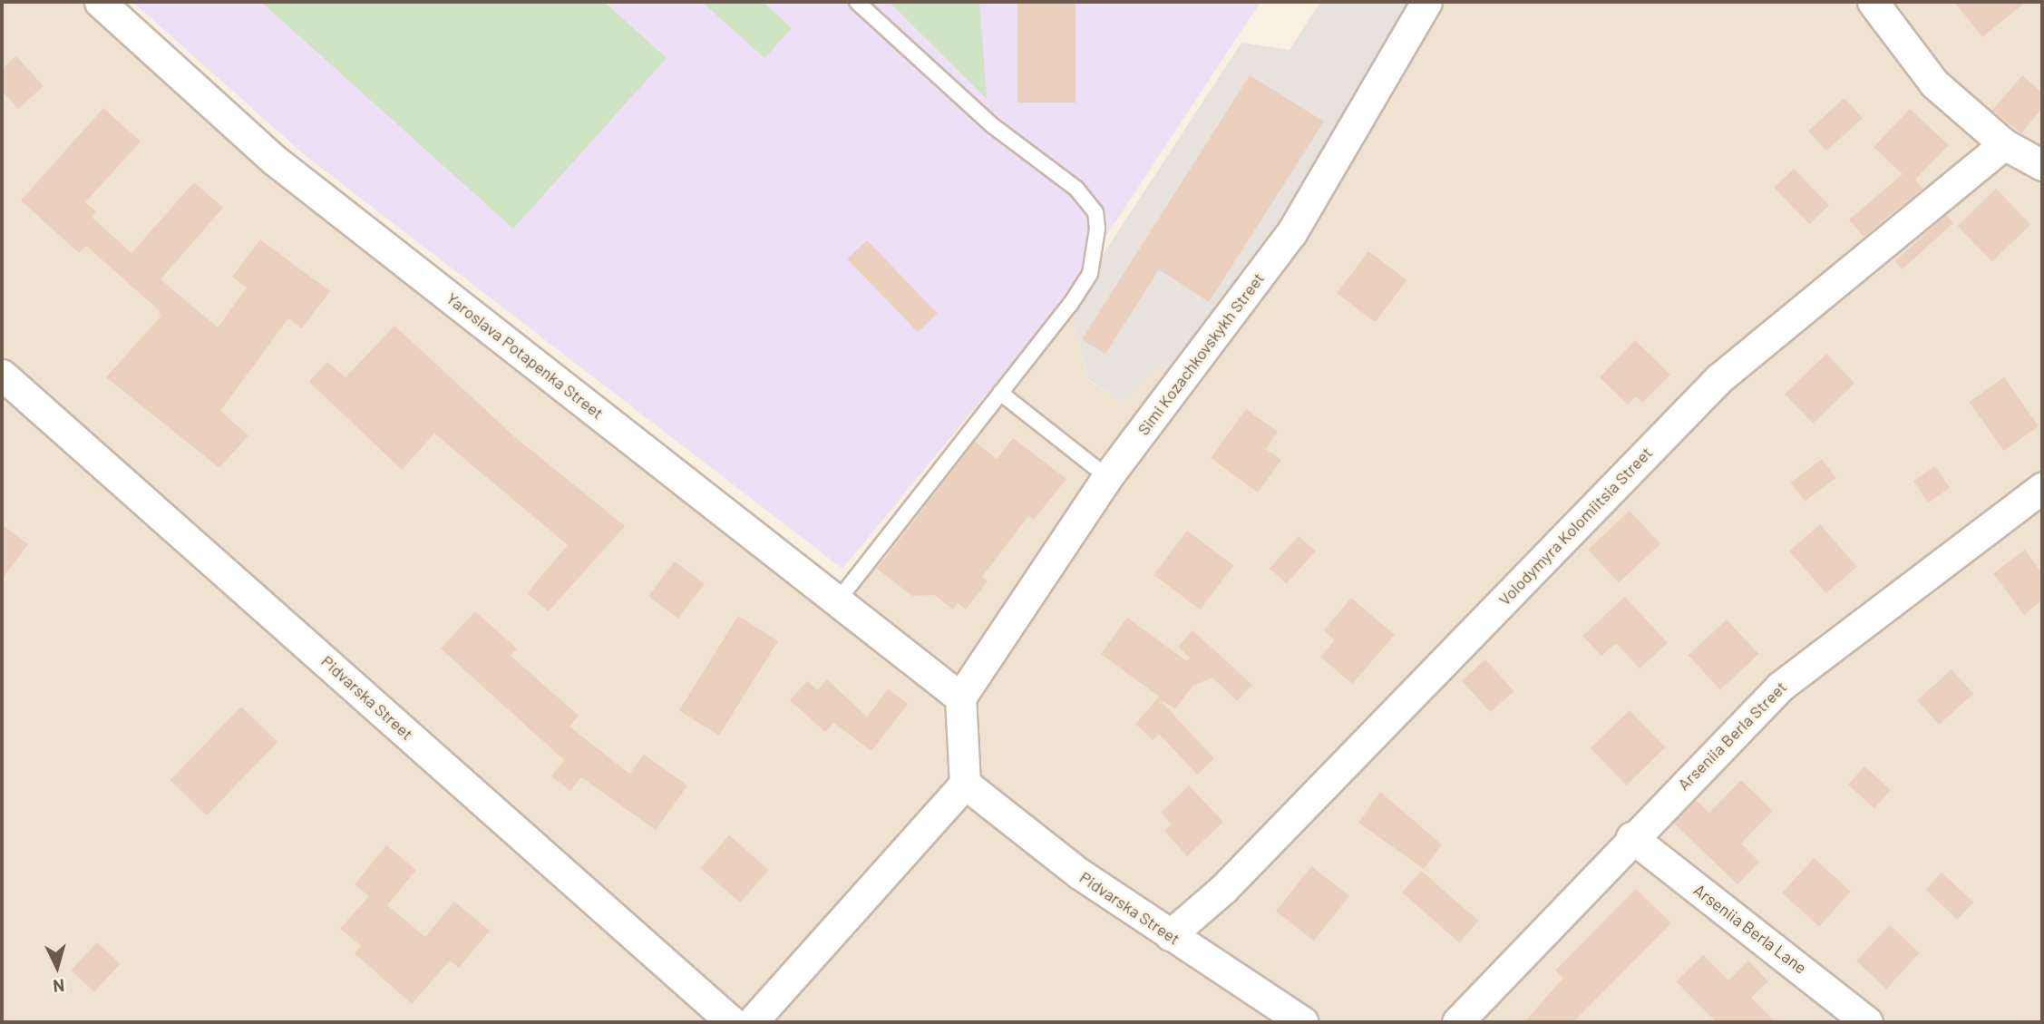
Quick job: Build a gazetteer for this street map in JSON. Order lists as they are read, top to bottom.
{
  "streets": {
    "street": [
      "Simi Kozachkovskykh Street",
      "Yaroslava Potapenka Street",
      "Volodymyra Kolomiitsia Street",
      "Pidvarska Street",
      "Arseniia Berla Street",
      "Arseniia Berla Lane"
    ]
  },
  "crossings": [
    ["Simi Kozachkovskykh Street", "Yaroslava Potapenka Street"],
    ["Volodymyra Kolomiitsia Street", "Pidvarska Street"],
    ["Arseniia Berla Street", "Arseniia Berla Lane"]
  ],
  "north": "bottom"
}
